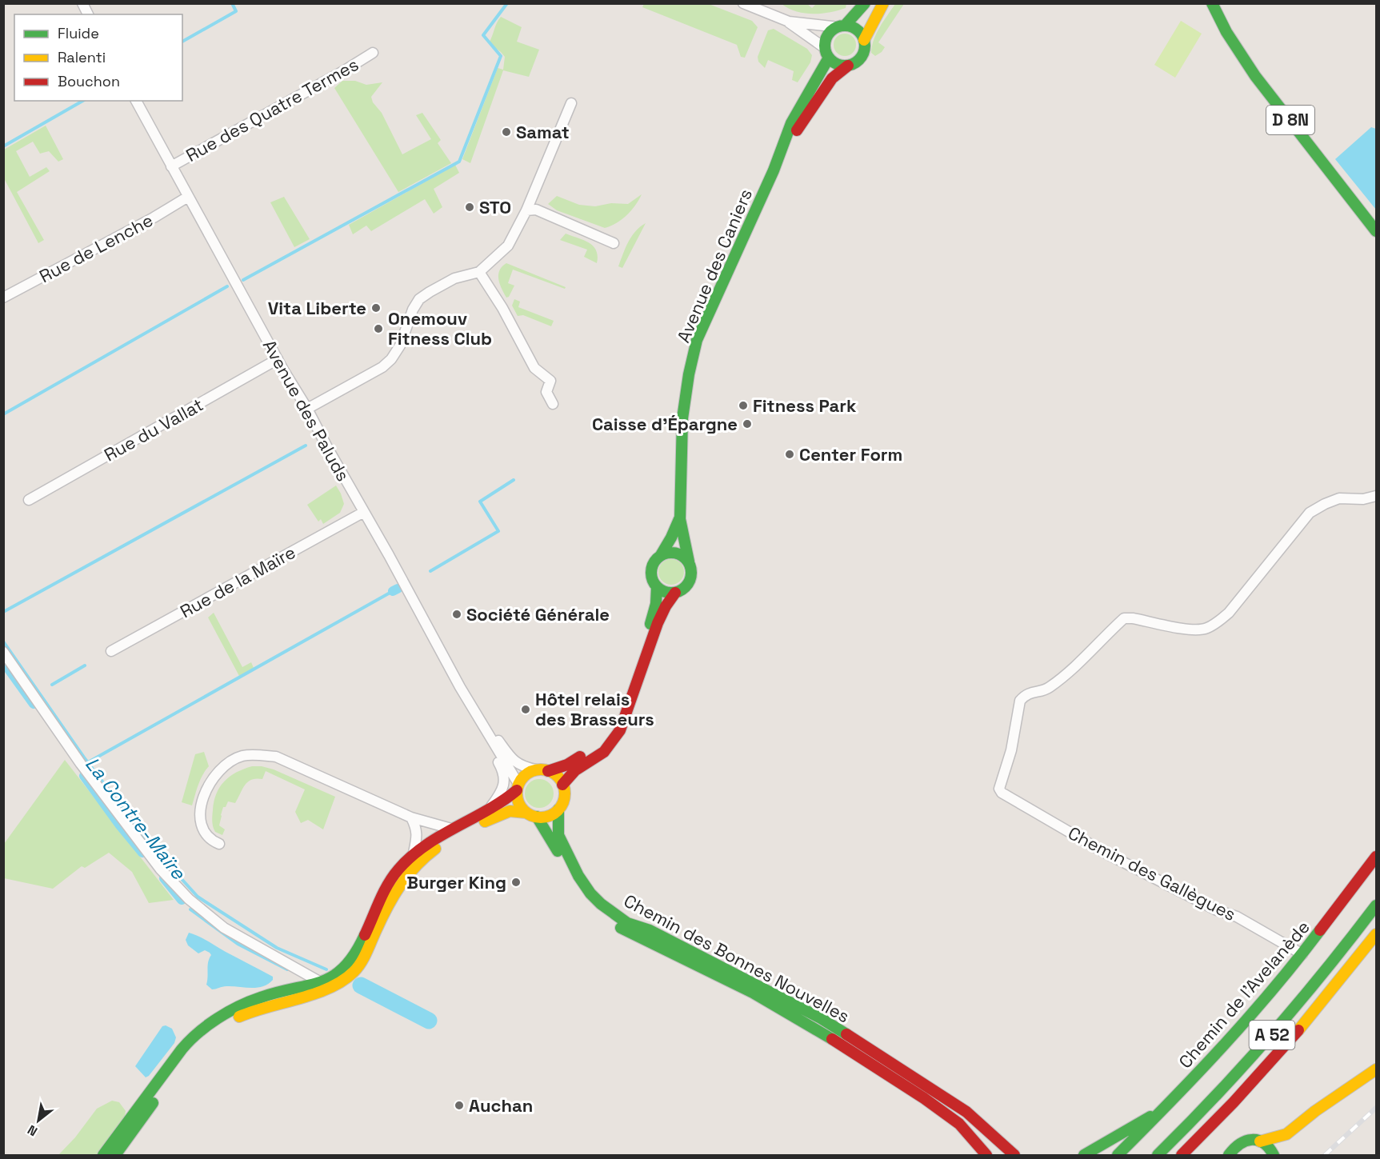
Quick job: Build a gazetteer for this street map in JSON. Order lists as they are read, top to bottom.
{
  "streets": {
    "main road": [
      "D 8N",
      "Avenue des Caniers",
      "Chemin des Bonnes Nouvelles",
      "Chemin de l'Avelanède",
      "A 52"
    ],
    "street": [
      "Rue des Quatre Termes",
      "Rue de Lenche",
      "Avenue des Paluds",
      "Rue du Vallat",
      "Rue de la Maïre",
      "Chemin des Gallègues"
    ]
  },
  "crossings": [
    ["Rue des Quatre Termes", "Avenue des Paluds"],
    ["Rue de Lenche", "Avenue des Paluds"],
    ["Avenue des Paluds", "Rue du Vallat"],
    ["Avenue des Paluds", "Rue de la Maïre"],
    ["Avenue des Paluds", "Chemin des Bonnes Nouvelles"],
    ["Chemin des Gallègues", "Chemin de l'Avelanède"]
  ],
  "water": ["La Contre-Maïre"],
  "places": [
    "Samat",
    "STO",
    "Vita Liberte",
    "Onemouv Fitness Club",
    "Fitness Park",
    "Caisse d'Épargne",
    "Center Form",
    "Société Générale",
    "Hôtel relais des Brasseurs",
    "Burger King",
    "Auchan"
  ],
  "legend": ["Fluide", "Ralenti", "Bouchon"],
  "north": "bottom left"
}
